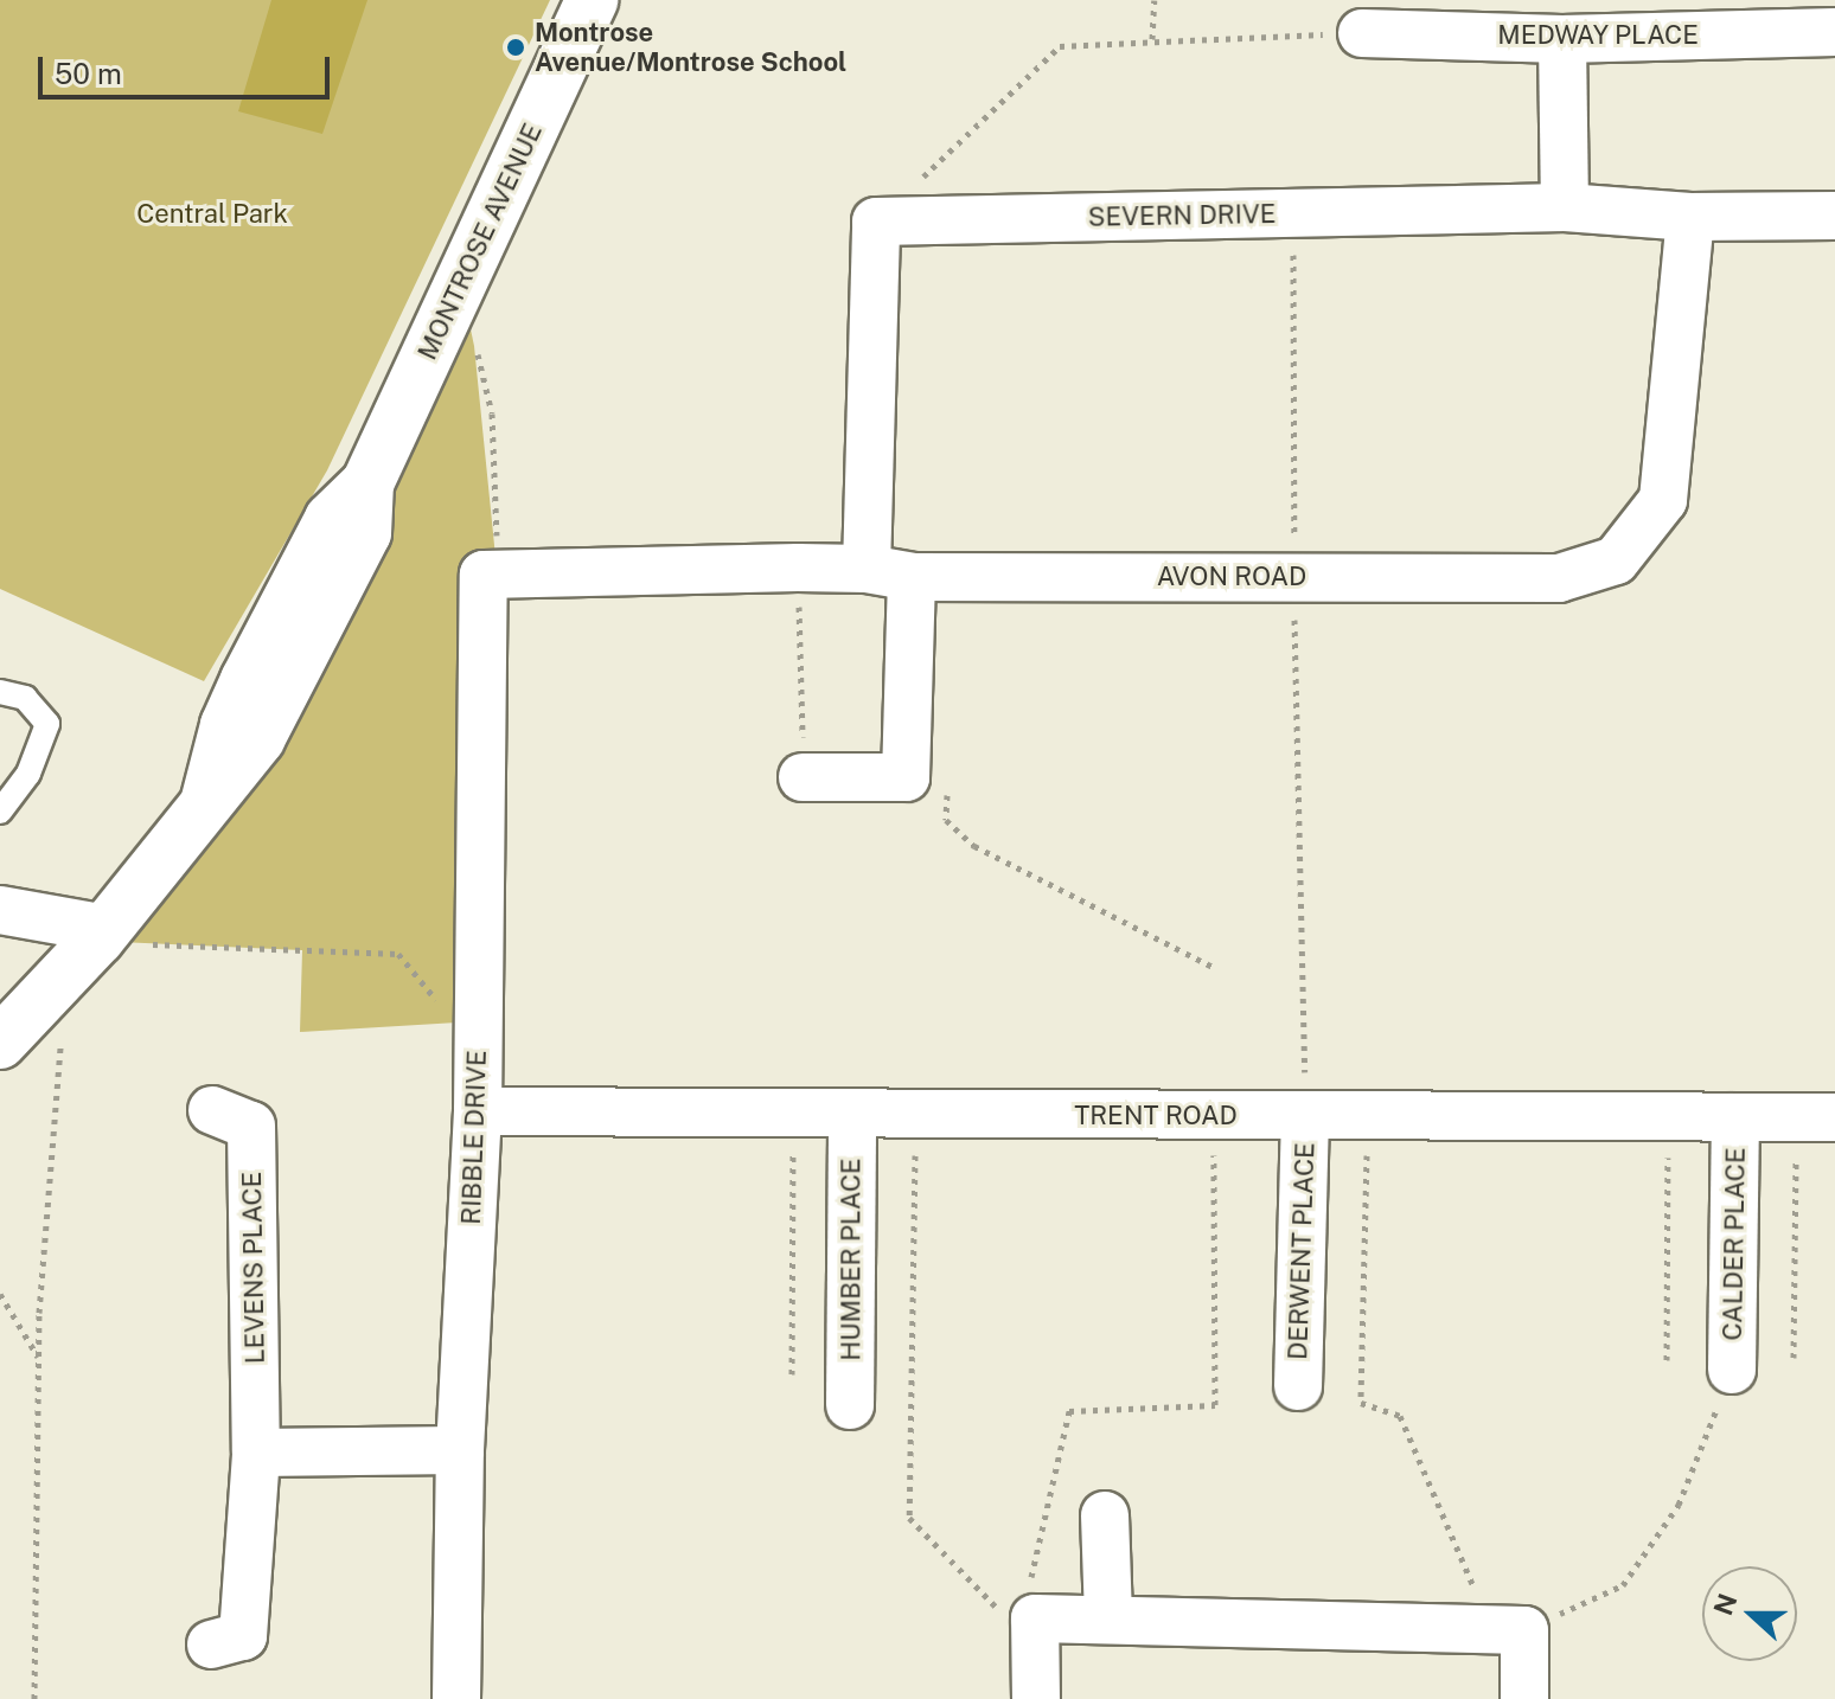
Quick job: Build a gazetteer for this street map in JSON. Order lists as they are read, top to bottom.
{
  "streets": {
    "street": [
      "MEDWAY PLACE",
      "SEVERN DRIVE",
      "MONTROSE AVENUE",
      "AVON ROAD",
      "TRENT ROAD",
      "RIBBLE DRIVE",
      "CALDER PLACE",
      "DERWENT PLACE",
      "HUMBER PLACE",
      "LEVENS PLACE"
    ]
  },
  "crossings": [
    ["SEVERN DRIVE", "AVON ROAD"],
    ["AVON ROAD", "RIBBLE DRIVE"],
    ["TRENT ROAD", "RIBBLE DRIVE"],
    ["TRENT ROAD", "CALDER PLACE"],
    ["TRENT ROAD", "DERWENT PLACE"],
    ["TRENT ROAD", "HUMBER PLACE"]
  ],
  "parks": ["Central Park"],
  "places": ["Montrose Avenue/Montrose School"],
  "scale_bar": "50 m",
  "north": "left"
}
